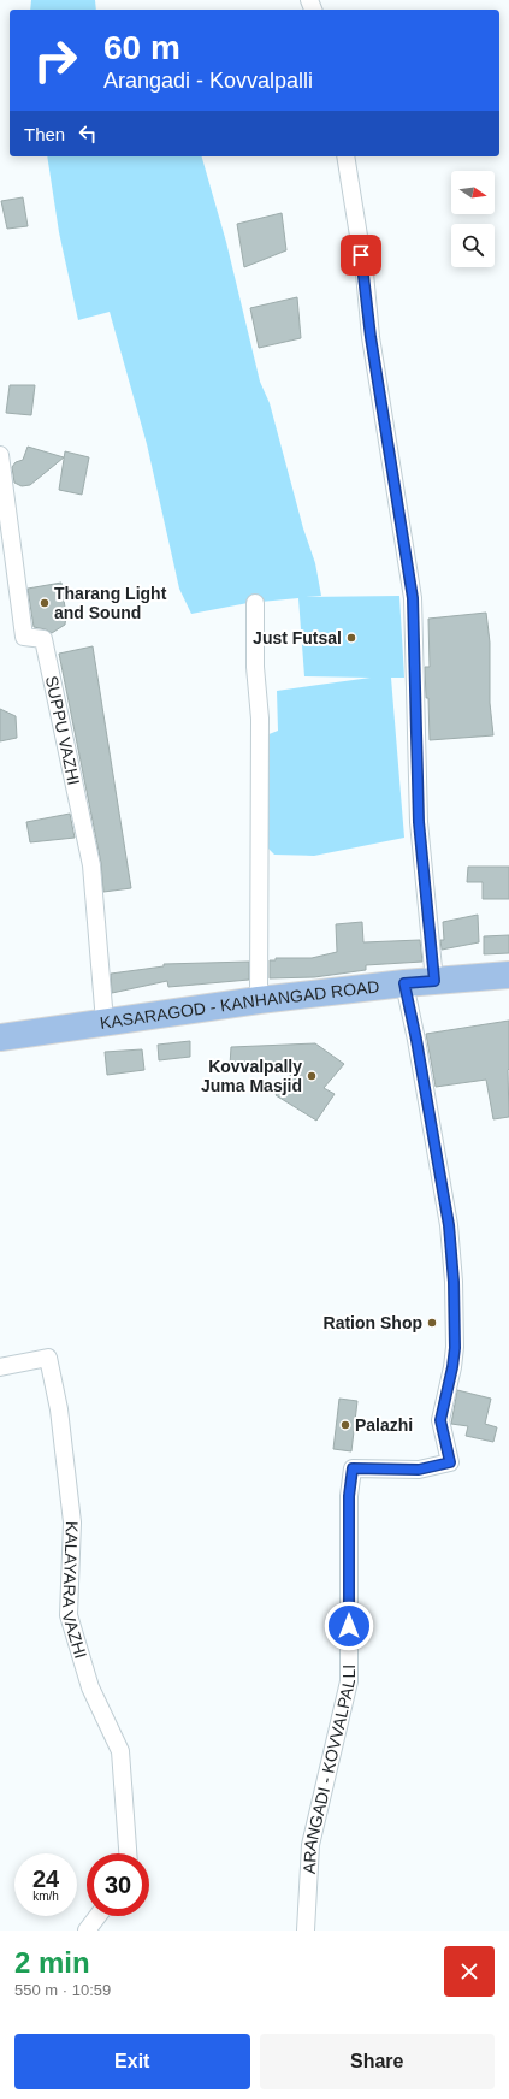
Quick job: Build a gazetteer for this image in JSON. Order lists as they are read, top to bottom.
{
  "streets": {
    "main road": ["KASARAGOD - KANHANGAD ROAD"],
    "street": ["SUPPU VAZHI", "KALAYARA VAZHI", "ARANGADI - KOVVALPALLI"]
  },
  "crossings": [
    ["SUPPU VAZHI", "KASARAGOD - KANHANGAD ROAD"],
    ["KASARAGOD - KANHANGAD ROAD", "ARANGADI - KOVVALPALLI"]
  ],
  "places": [
    "Tharang Light and Sound",
    "Just Futsal",
    "Kovvalpally Juma Masjid",
    "Ration Shop",
    "Palazhi"
  ],
  "north": "right",
  "page": {
    "turn": ["60 m", "Arangadi - Kovvalpalli"],
    "then": "Then",
    "speed": "24 km/h",
    "limit": "30",
    "heading": ["2 min", "550 m · 10:59"],
    "buttons": ["Exit", "Share"]
  }
}
